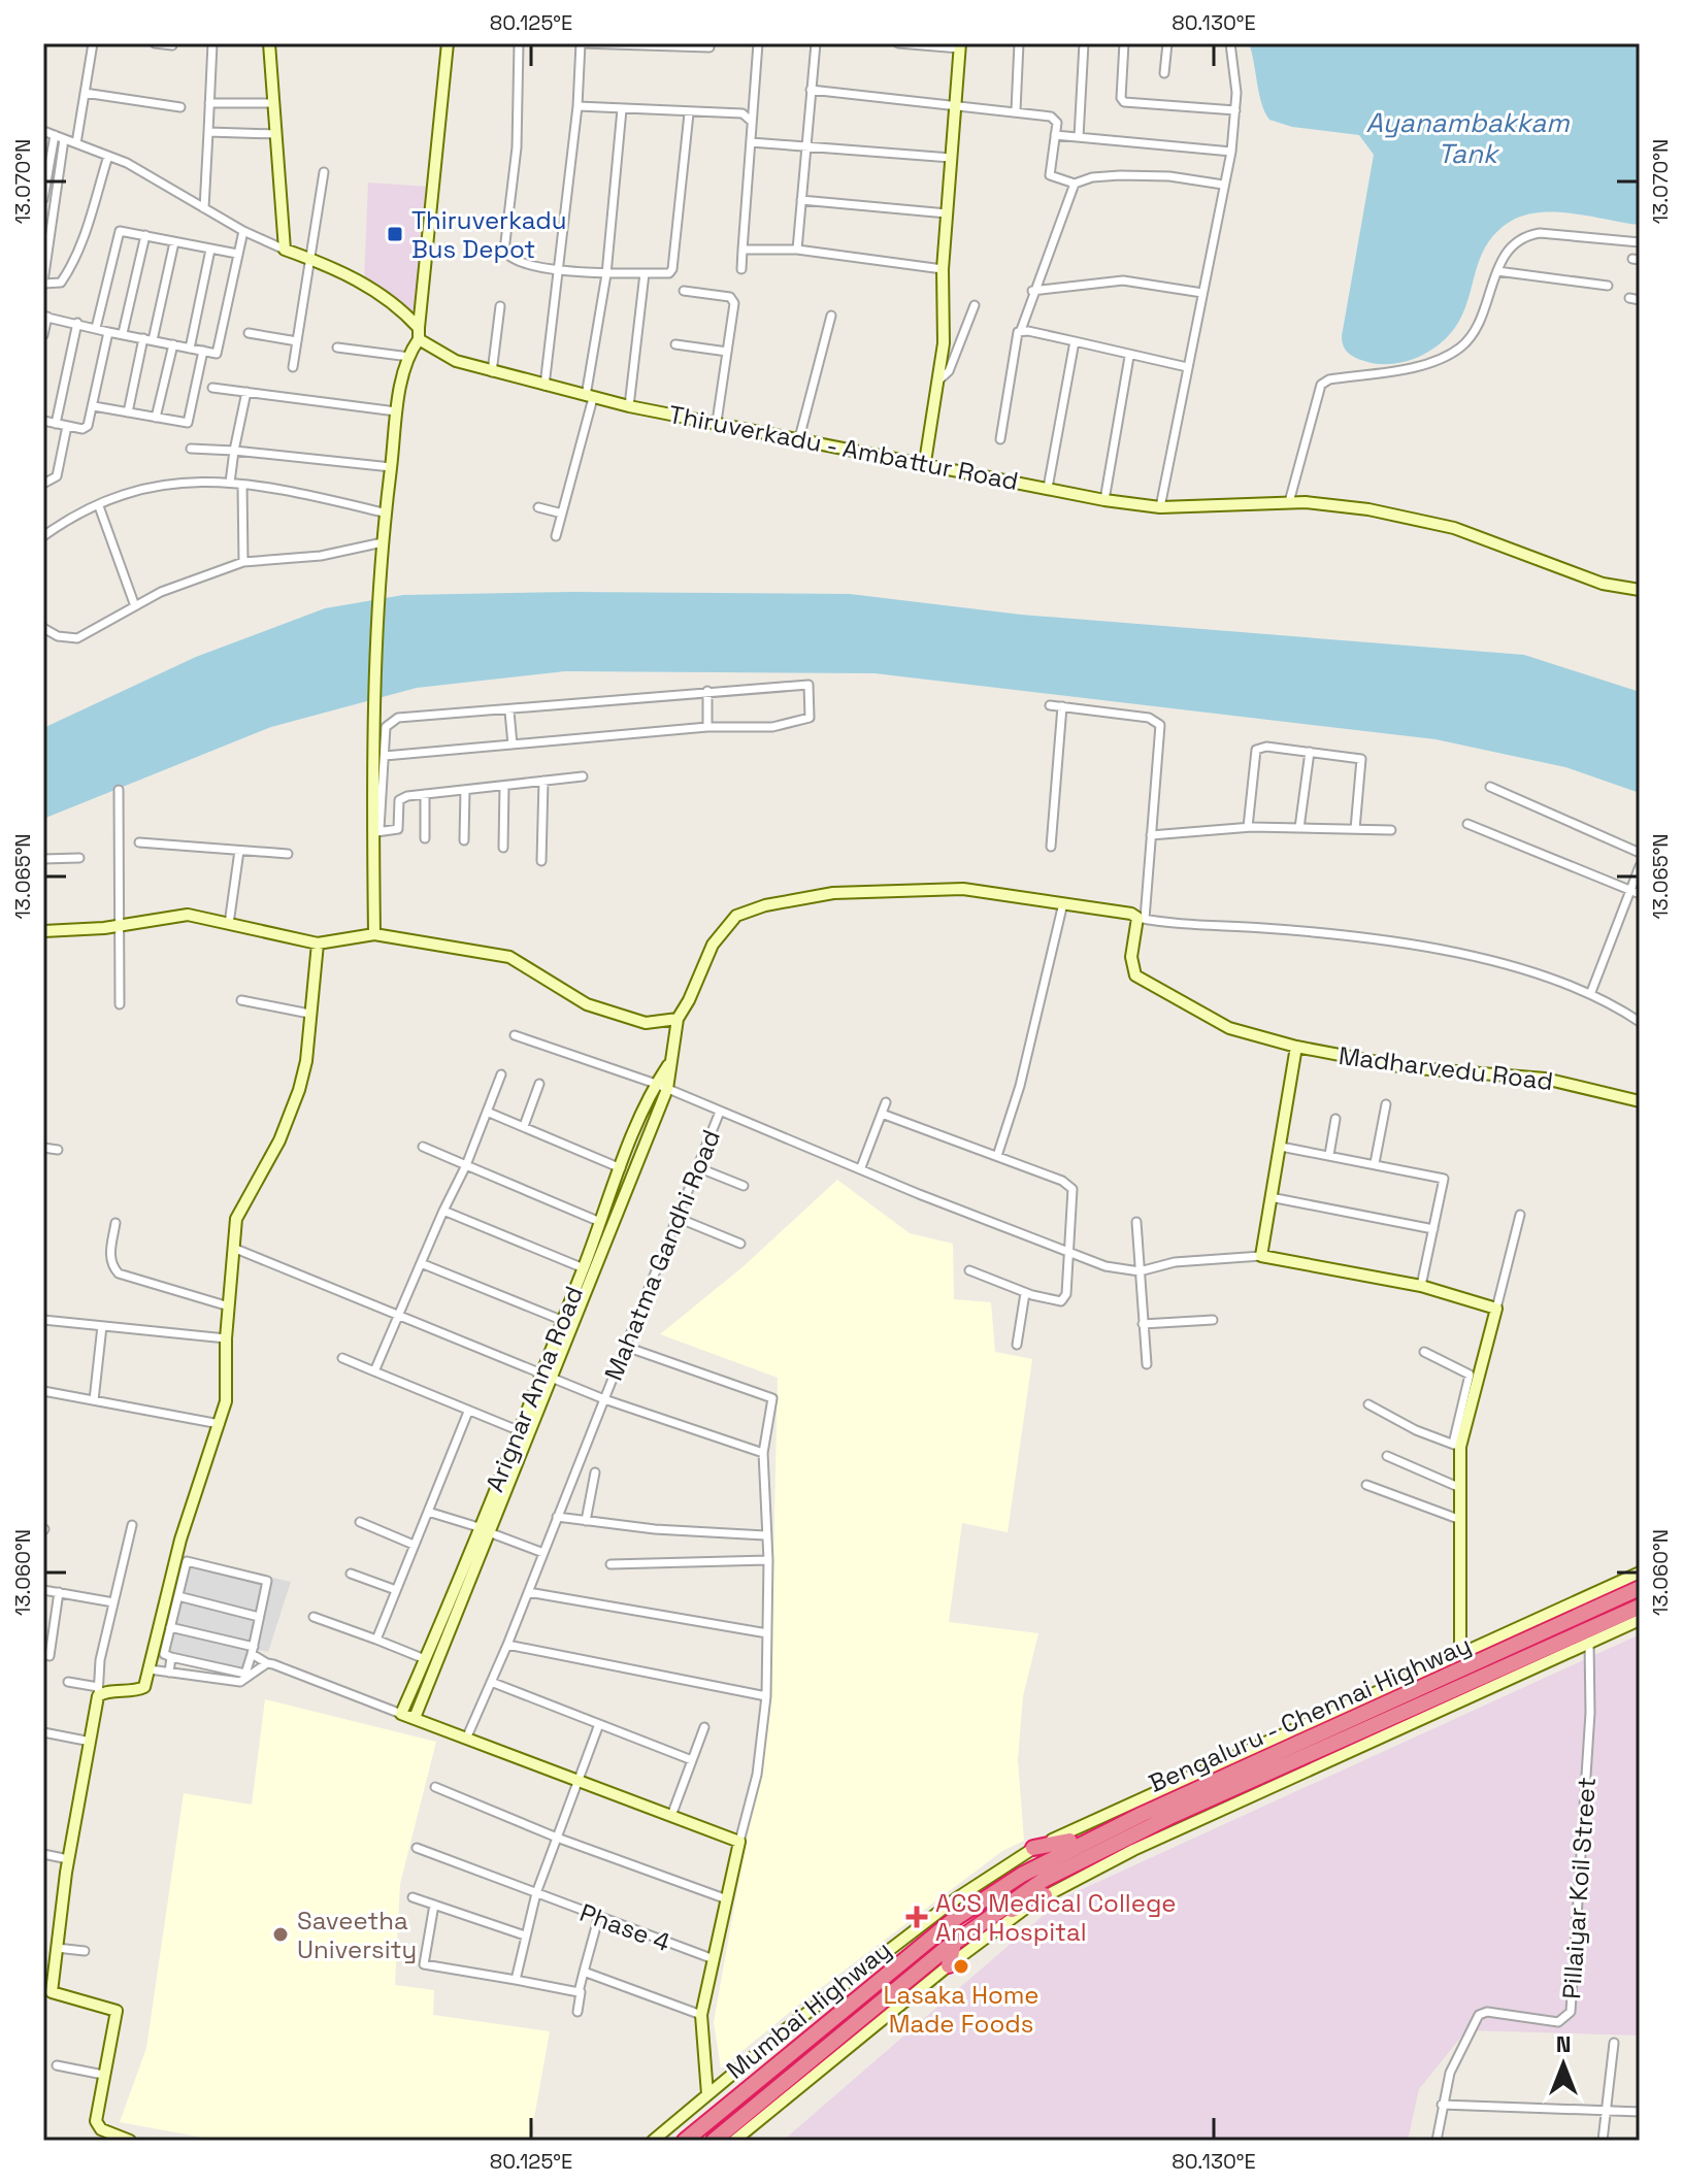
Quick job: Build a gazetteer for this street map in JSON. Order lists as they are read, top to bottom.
{
  "streets": {
    "highway": ["Bengaluru - Chennai Highway", "Mumbai Highway"],
    "street": [
      "Thiruverkadu - Ambattur Road",
      "Madharvedu Road",
      "Mahatma Gandhi Road",
      "Arignar Anna Road",
      "Pillaiyar Koil Street",
      "Phase 4"
    ]
  },
  "crossings": [
    ["Bengaluru - Chennai Highway", "Pillaiyar Koil Street"],
    ["Bengaluru - Chennai Highway", "Mumbai Highway"]
  ],
  "water": ["Ayanambakkam Tank"],
  "places": {
    "transit": ["Thiruverkadu Bus Depot"],
    "health": ["ACS Medical College And Hospital"],
    "other": ["Saveetha University", "Lasaka Home Made Foods"]
  },
  "north": "top",
  "coordinates": [
    "80.125°E",
    "80.130°E",
    "13.070°N",
    "13.065°N",
    "13.060°N"
  ]
}
